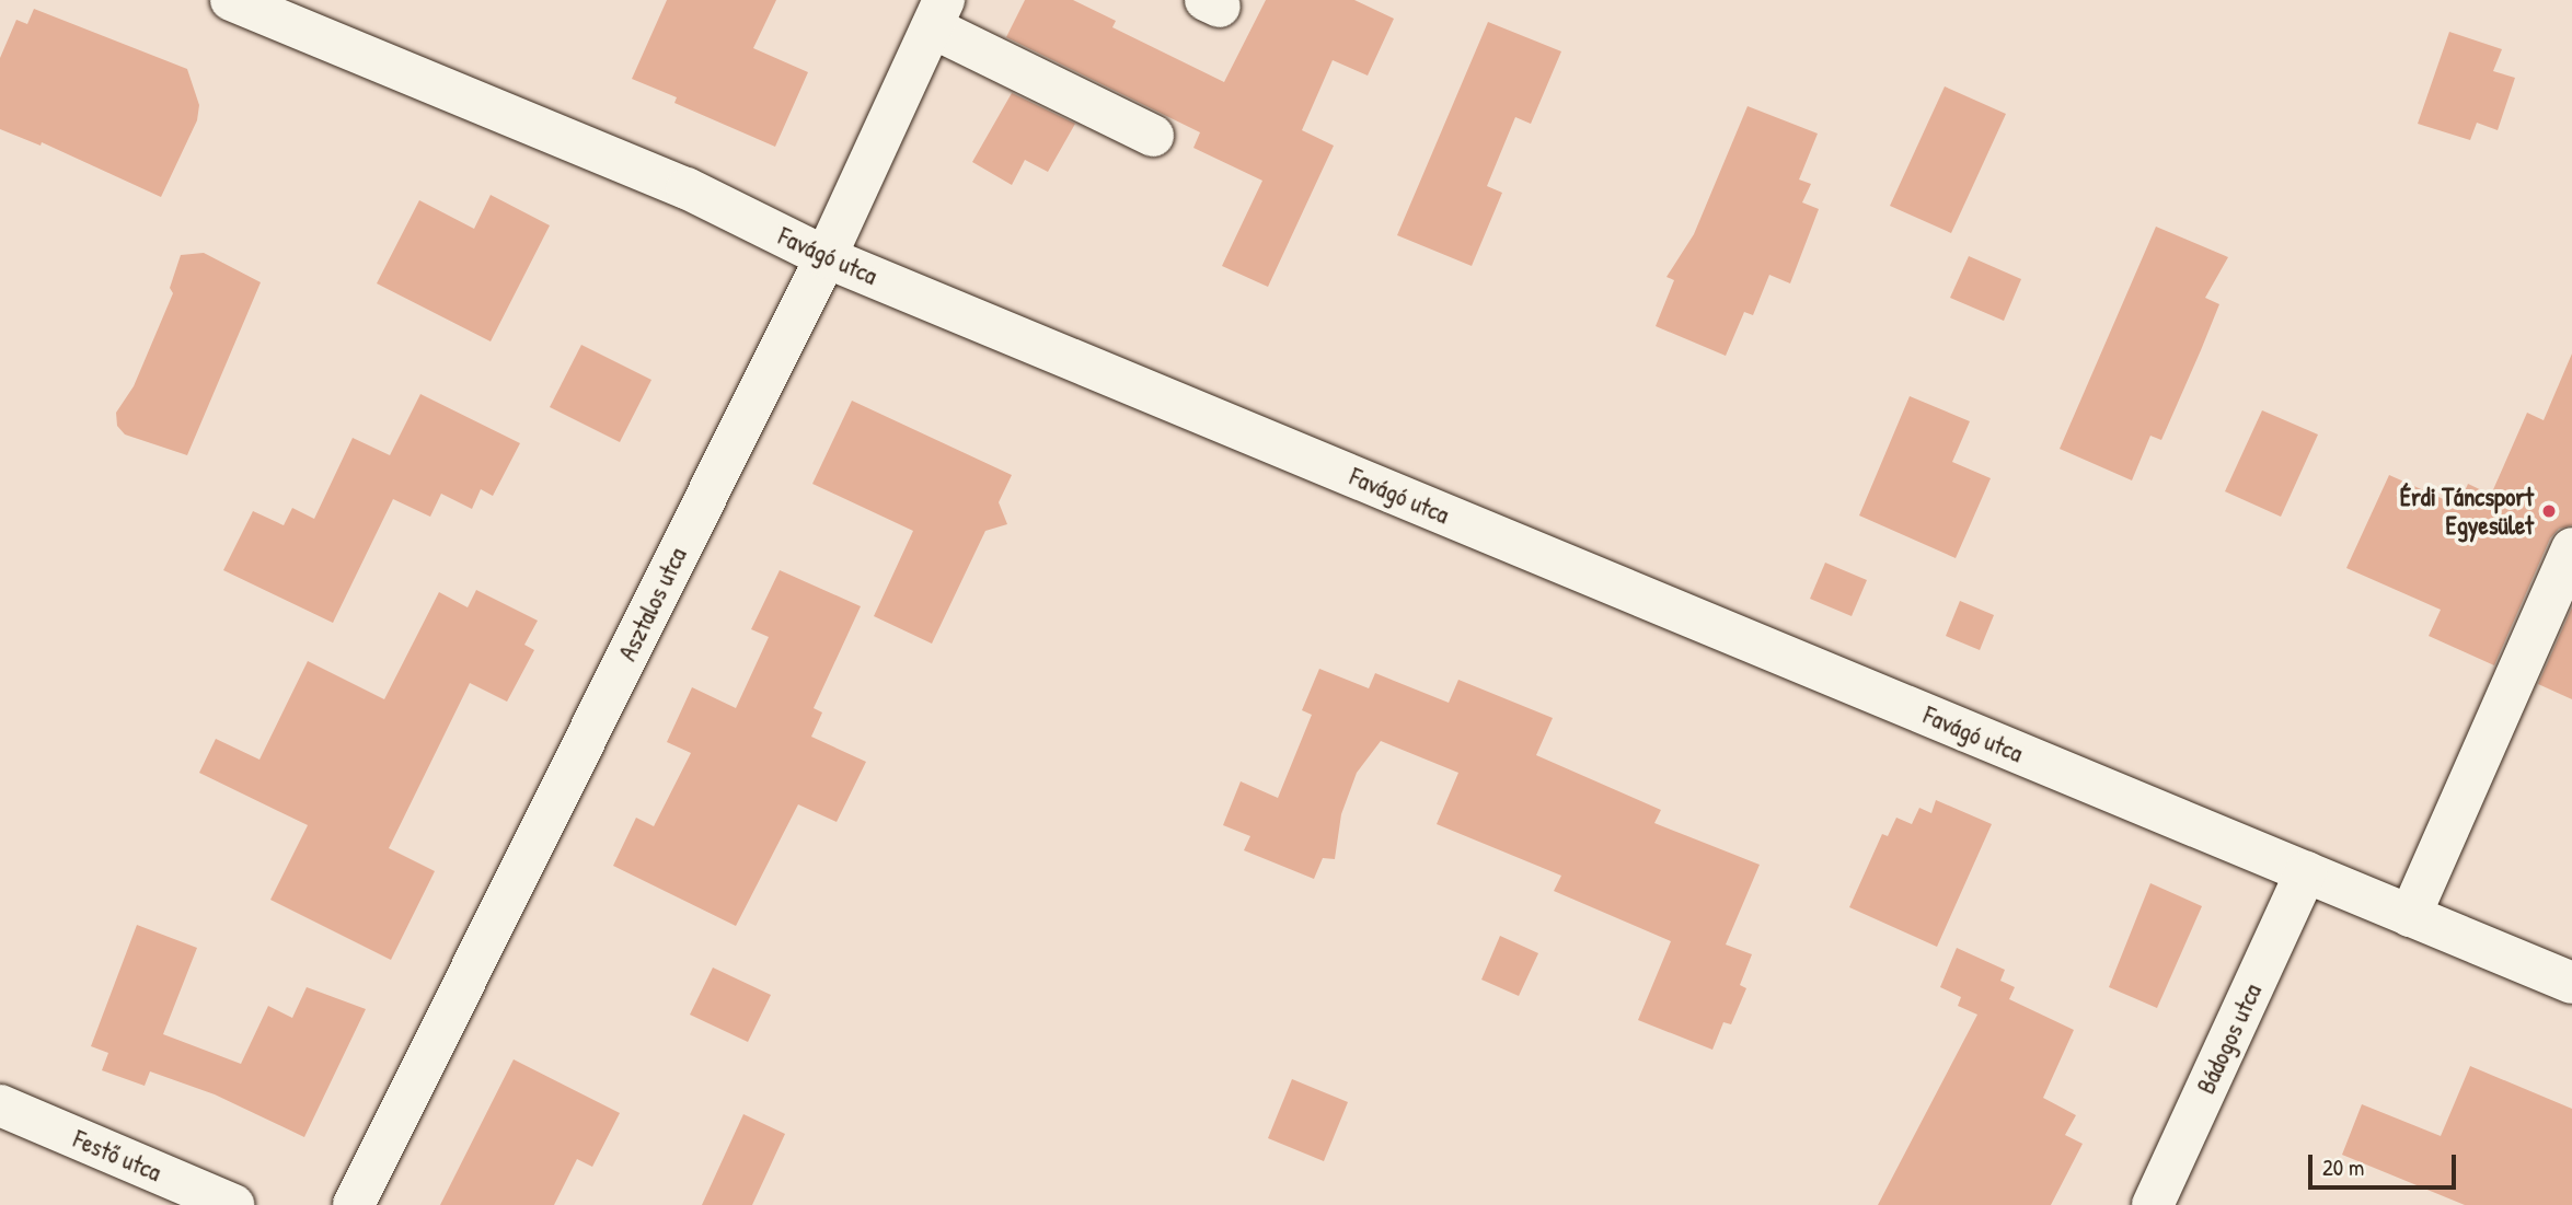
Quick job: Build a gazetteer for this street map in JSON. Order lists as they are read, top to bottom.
{
  "streets": {
    "street": [
      "Favágó utca",
      "Asztalos utca",
      "Bádogos utca",
      "Festő utca"
    ]
  },
  "crossings": [
    ["Favágó utca", "Asztalos utca"],
    ["Favágó utca", "Bádogos utca"]
  ],
  "places": ["Érdi Táncsport Egyesület"],
  "scale_bar": "20 m"
}
